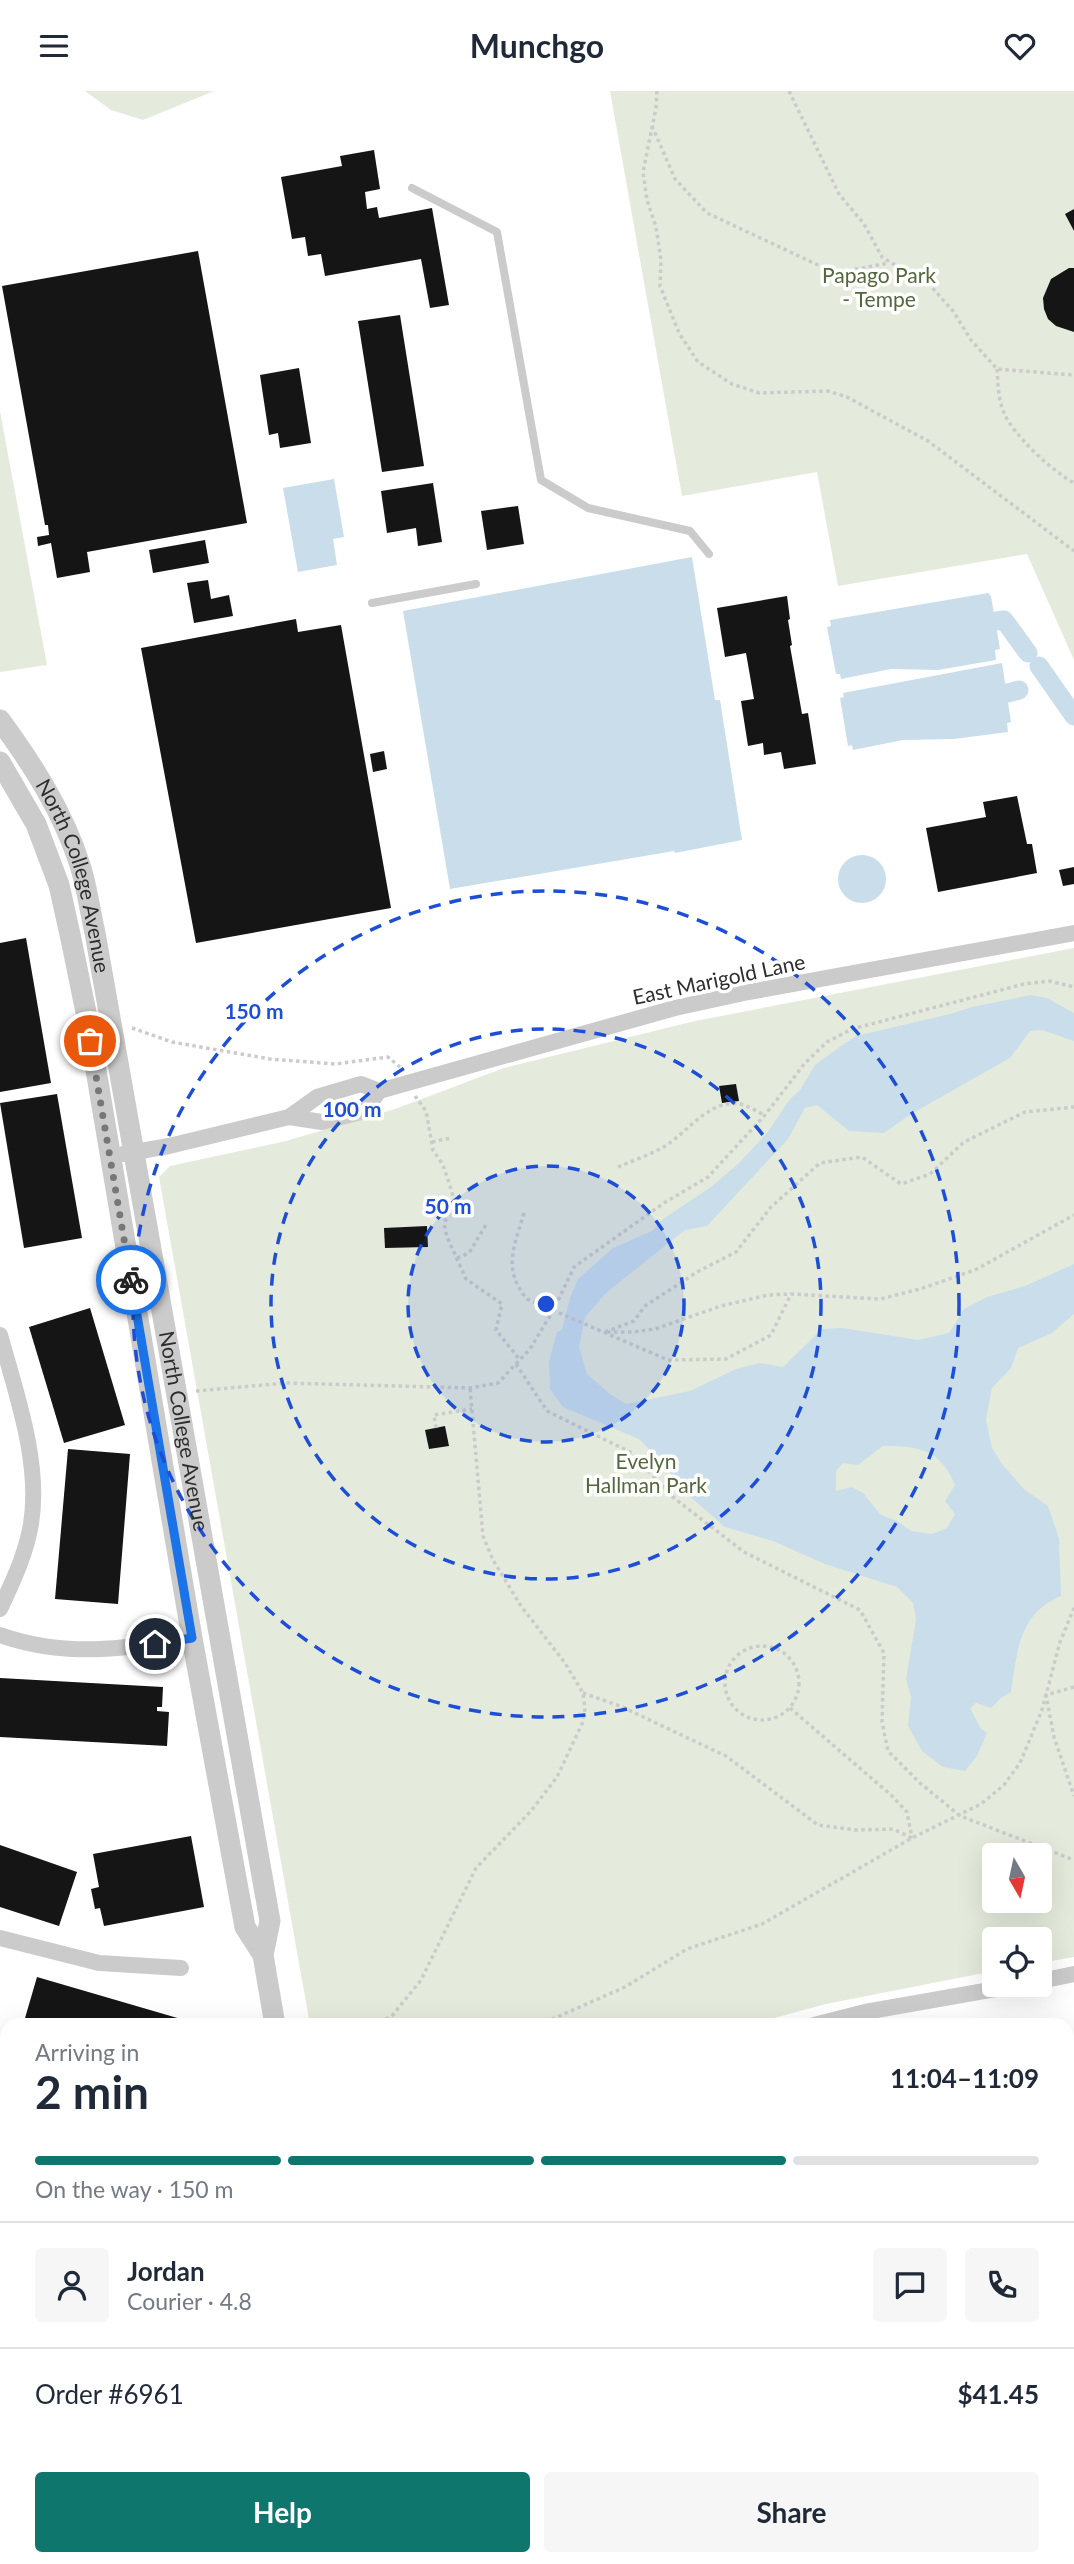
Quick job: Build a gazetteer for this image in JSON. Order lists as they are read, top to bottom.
{
  "streets": {
    "street": ["North College Avenue", "East Marigold Lane"]
  },
  "crossings": [
    ["North College Avenue", "East Marigold Lane"]
  ],
  "parks": ["Papago Park - Tempe", "Evelyn Hallman Park"],
  "north": "bottom",
  "page": {
    "header": "Munchgo",
    "heading": ["2 min", "Arriving in", "11:04–11:09"],
    "panel": [
      "Jordan",
      "Courier · 4.8",
      "Order #6961",
      "$41.45"
    ],
    "bar": "On the way · 150 m",
    "buttons": ["Help", "Share"]
  },
  "rings": ["150 m", "100 m", "50 m"]
}
